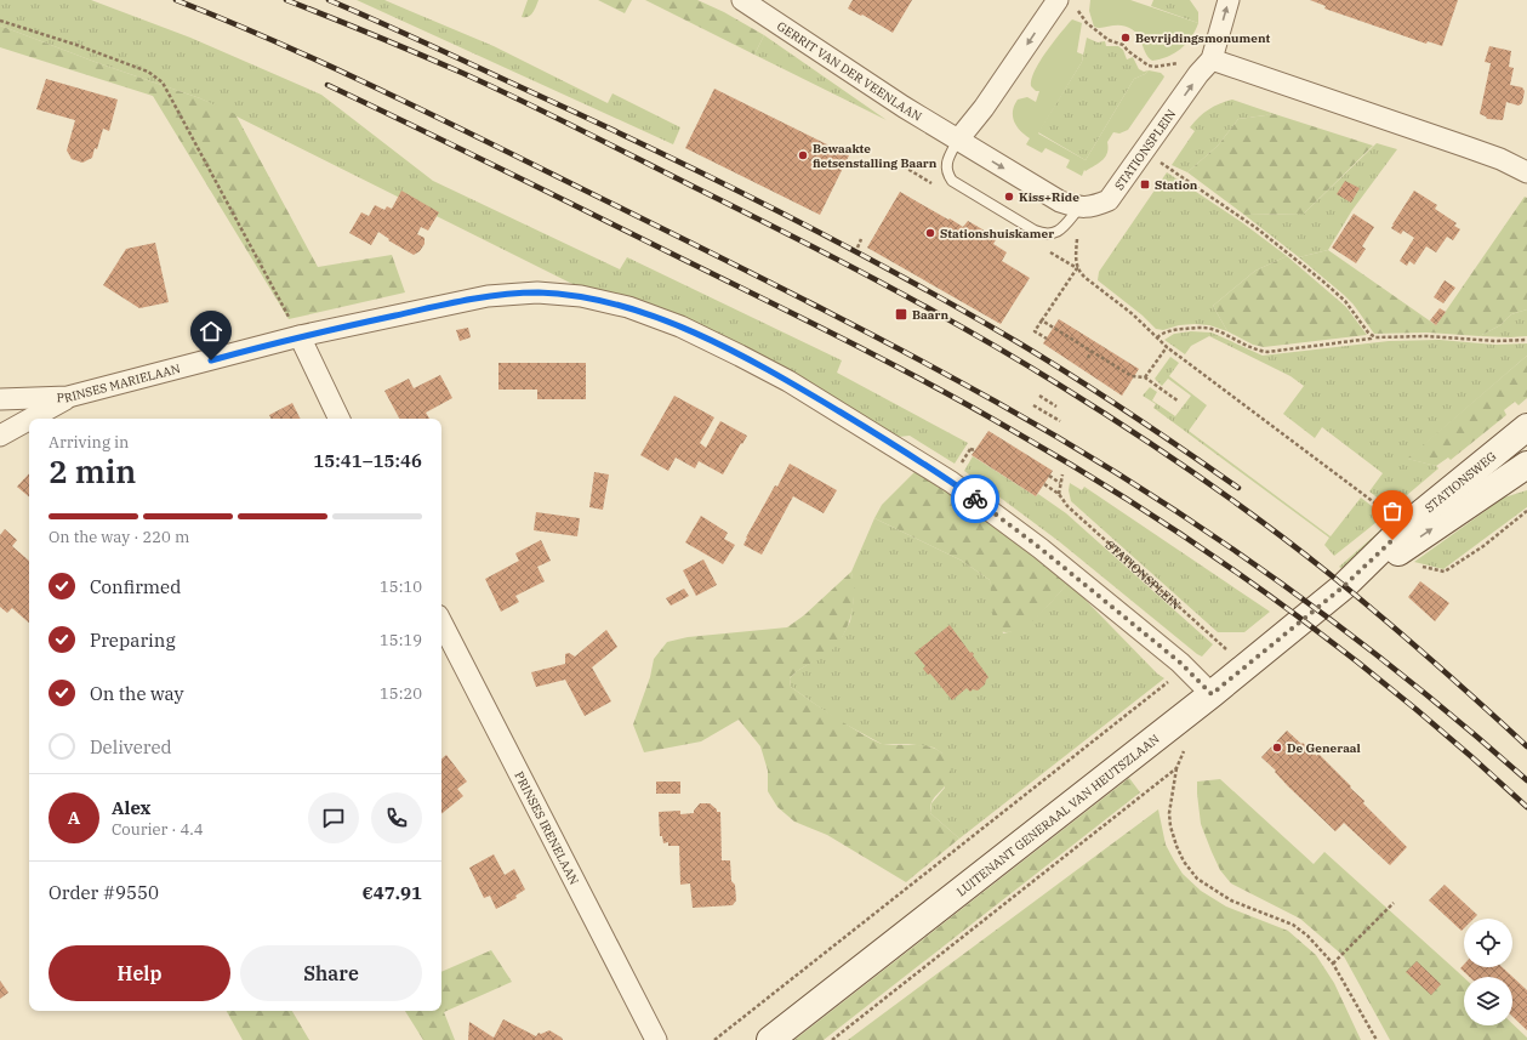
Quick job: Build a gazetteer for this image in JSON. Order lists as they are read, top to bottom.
{
  "streets": {
    "main road": ["STATIONSWEG", "LUITENANT GENERAAL VAN HEUTSZLAAN"],
    "street": [
      "GERRIT VAN DER VEENLAAN",
      "STATIONSPLEIN",
      "PRINSES MARIELAAN",
      "PRINSES IRENELAAN"
    ]
  },
  "crossings": [
    ["PRINSES MARIELAAN", "LUITENANT GENERAAL VAN HEUTSZLAAN"],
    ["STATIONSWEG", "LUITENANT GENERAAL VAN HEUTSZLAAN"]
  ],
  "places": {
    "other": [
      "Bevrijdingsmonument",
      "Bewaakte fietsenstalling Baarn",
      "Kiss+Ride",
      "Stationshuiskamer",
      "De Generaal"
    ],
    "transit": ["Station", "Baarn"]
  },
  "page": {
    "heading": ["2 min", "Arriving in", "15:41–15:46"],
    "panel": [
      "Alex",
      "Courier · 4.4",
      "Order #9550",
      "€47.91"
    ],
    "bar": "On the way · 220 m",
    "list": [
      ["Confirmed", "15:10"],
      ["Preparing", "15:19"],
      ["On the way", "15:20"],
      "Delivered"
    ],
    "round": "A",
    "buttons": ["Help", "Share"]
  }
}
